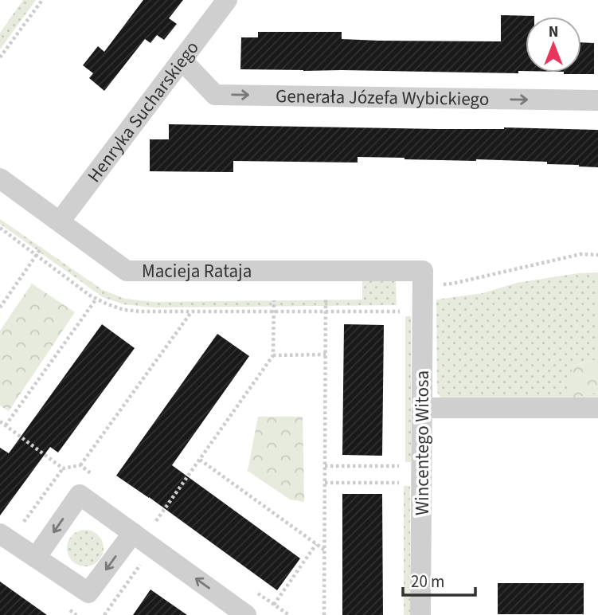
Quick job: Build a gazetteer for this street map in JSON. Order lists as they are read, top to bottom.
{
  "streets": {
    "street": [
      "Generała Józefa Wybickiego",
      "Henryka Sucharskiego",
      "Macieja Rataja",
      "Wincentego Witosa"
    ]
  },
  "crossings": [
    ["Generała Józefa Wybickiego", "Henryka Sucharskiego"],
    ["Henryka Sucharskiego", "Macieja Rataja"],
    ["Macieja Rataja", "Wincentego Witosa"]
  ],
  "one_way": ["Generała Józefa Wybickiego"],
  "scale_bar": "20 m",
  "north": "top"
}
